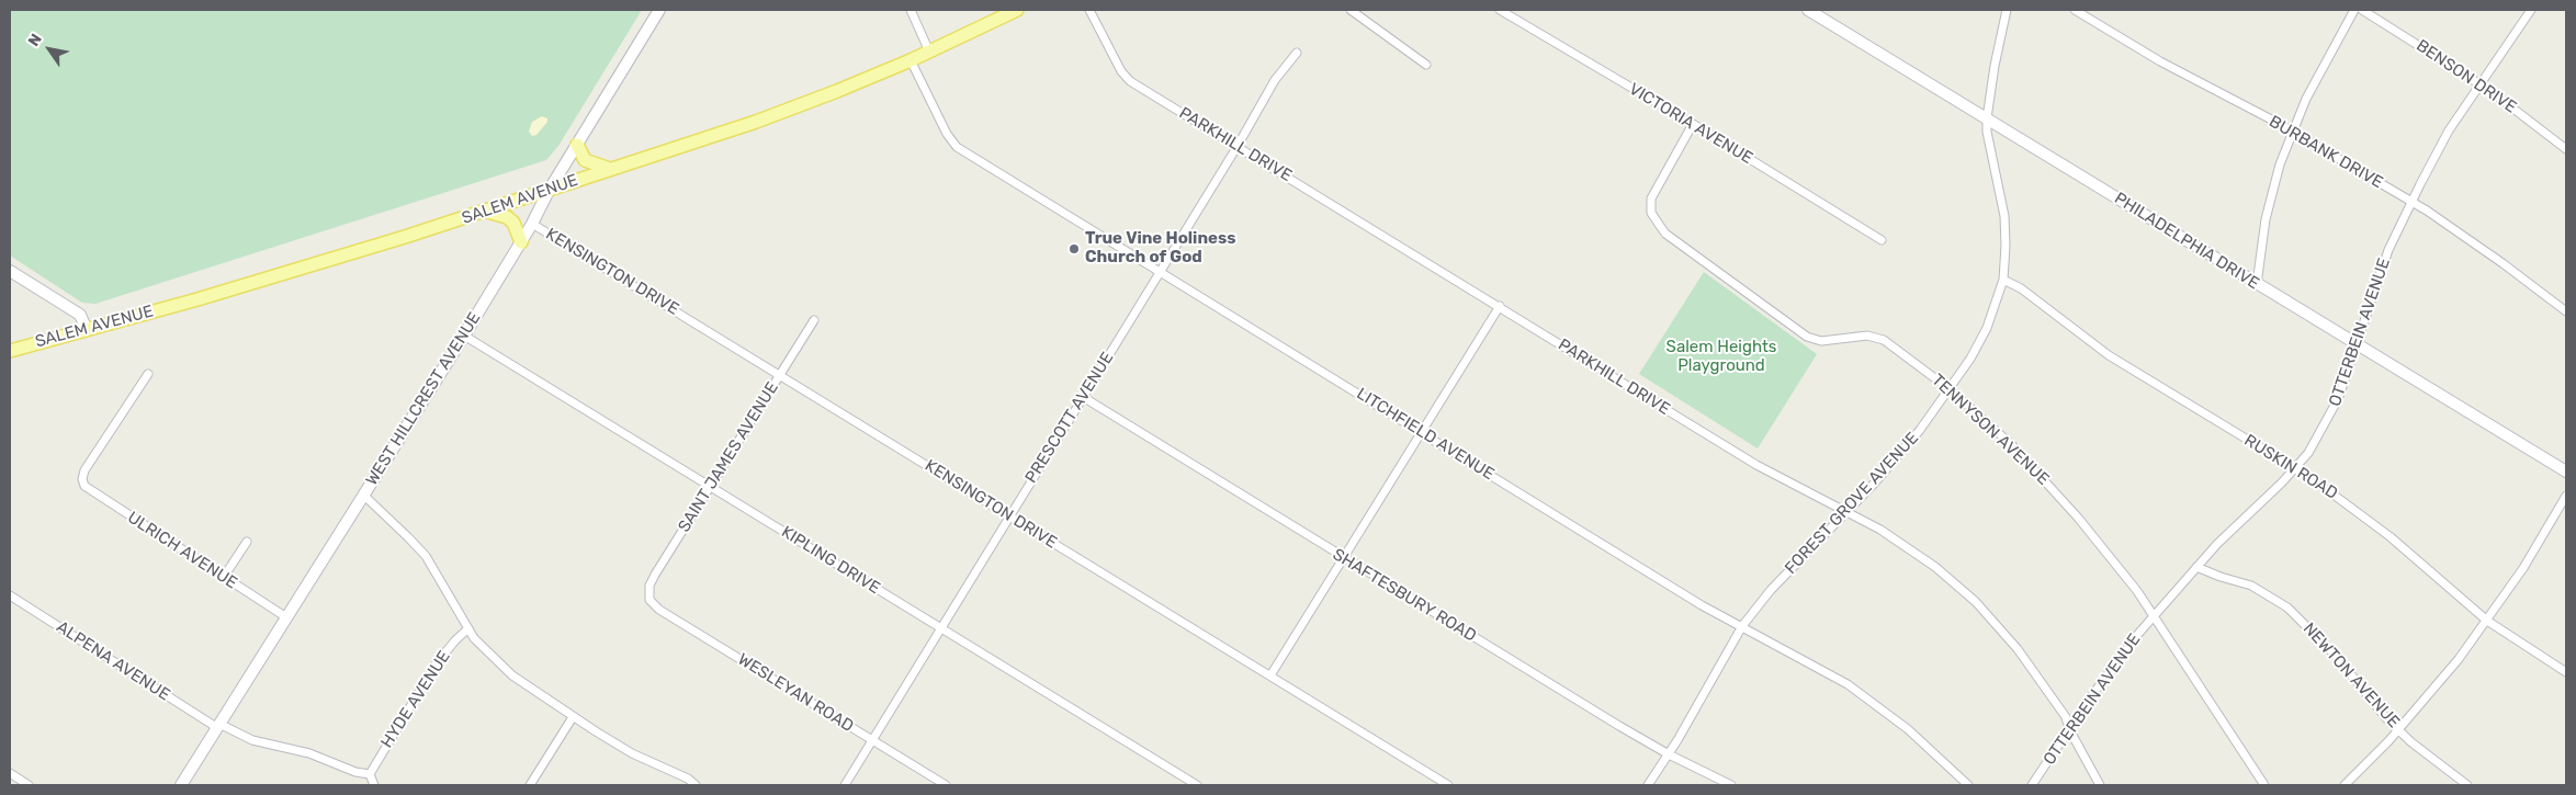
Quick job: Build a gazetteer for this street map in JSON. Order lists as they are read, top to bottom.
{
  "streets": {
    "main road": ["SALEM AVENUE"],
    "street": [
      "BENSON DRIVE",
      "VICTORIA AVENUE",
      "PARKHILL DRIVE",
      "BURBANK DRIVE",
      "PHILADELPHIA DRIVE",
      "KENSINGTON DRIVE",
      "OTTERBEIN AVENUE",
      "WEST HILLCREST AVENUE",
      "PRESCOTT AVENUE",
      "TENNYSON AVENUE",
      "LITCHFIELD AVENUE",
      "SAINT JAMES AVENUE",
      "RUSKIN ROAD",
      "FOREST GROVE AVENUE",
      "ULRICH AVENUE",
      "KIPLING DRIVE",
      "SHAFTESBURY ROAD",
      "ALPENA AVENUE",
      "NEWTON AVENUE",
      "WESLEYAN ROAD",
      "HYDE AVENUE"
    ]
  },
  "crossings": [
    ["BENSON DRIVE", "OTTERBEIN AVENUE"],
    ["VICTORIA AVENUE", "TENNYSON AVENUE"],
    ["PARKHILL DRIVE", "OTTERBEIN AVENUE"],
    ["PARKHILL DRIVE", "PRESCOTT AVENUE"],
    ["PARKHILL DRIVE", "FOREST GROVE AVENUE"],
    ["BURBANK DRIVE", "OTTERBEIN AVENUE"],
    ["SALEM AVENUE", "WEST HILLCREST AVENUE"],
    ["SALEM AVENUE", "LITCHFIELD AVENUE"],
    ["PHILADELPHIA DRIVE", "OTTERBEIN AVENUE"],
    ["PHILADELPHIA DRIVE", "FOREST GROVE AVENUE"],
    ["KENSINGTON DRIVE", "WEST HILLCREST AVENUE"],
    ["KENSINGTON DRIVE", "PRESCOTT AVENUE"],
    ["KENSINGTON DRIVE", "SAINT JAMES AVENUE"],
    ["OTTERBEIN AVENUE", "TENNYSON AVENUE"],
    ["OTTERBEIN AVENUE", "RUSKIN ROAD"],
    ["OTTERBEIN AVENUE", "NEWTON AVENUE"],
    ["WEST HILLCREST AVENUE", "ULRICH AVENUE"],
    ["WEST HILLCREST AVENUE", "KIPLING DRIVE"],
    ["WEST HILLCREST AVENUE", "ALPENA AVENUE"],
    ["PRESCOTT AVENUE", "LITCHFIELD AVENUE"],
    ["PRESCOTT AVENUE", "KIPLING DRIVE"],
    ["PRESCOTT AVENUE", "SHAFTESBURY ROAD"],
    ["PRESCOTT AVENUE", "WESLEYAN ROAD"],
    ["TENNYSON AVENUE", "FOREST GROVE AVENUE"],
    ["LITCHFIELD AVENUE", "FOREST GROVE AVENUE"],
    ["SAINT JAMES AVENUE", "KIPLING DRIVE"],
    ["SAINT JAMES AVENUE", "WESLEYAN ROAD"],
    ["RUSKIN ROAD", "FOREST GROVE AVENUE"],
    ["FOREST GROVE AVENUE", "SHAFTESBURY ROAD"],
    ["ALPENA AVENUE", "HYDE AVENUE"]
  ],
  "parks": ["Salem Heights Playground"],
  "places": ["True Vine Holiness Church of God"],
  "north": "top left"
}
